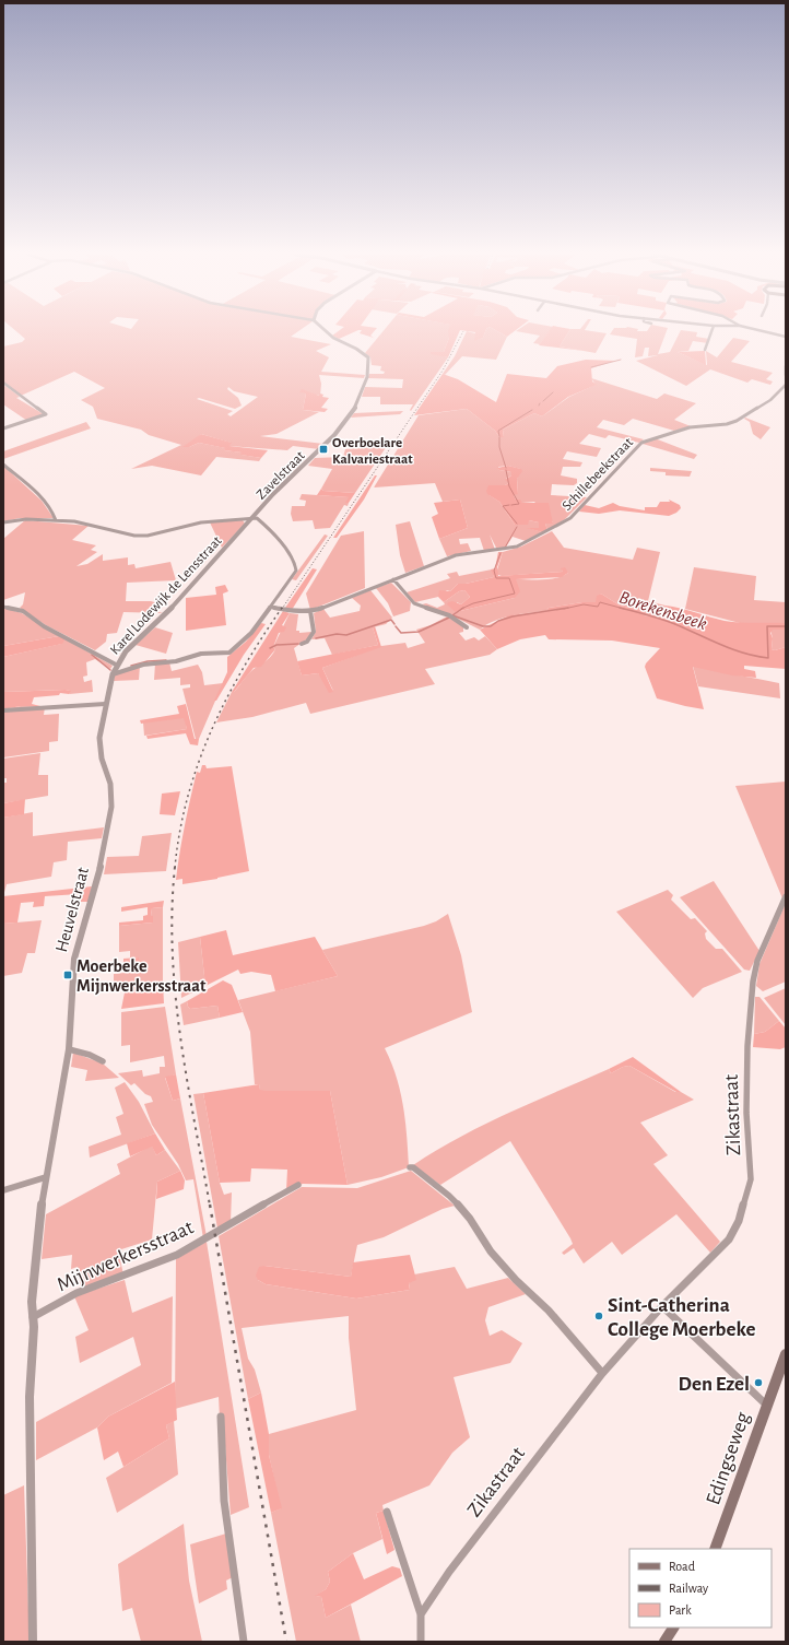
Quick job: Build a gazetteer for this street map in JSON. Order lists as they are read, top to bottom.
{
  "streets": {
    "main road": ["Edingseweg"],
    "street": [
      "Schillebeekstraat",
      "Zavelstraat",
      "Karel Lodewijk de Lensstraat",
      "Heuvelstraat",
      "Zikastraat",
      "Mijnwerkersstraat"
    ]
  },
  "crossings": [
    ["Zavelstraat", "Karel Lodewijk de Lensstraat"],
    ["Karel Lodewijk de Lensstraat", "Heuvelstraat"],
    ["Heuvelstraat", "Mijnwerkersstraat"]
  ],
  "water": ["Borekensbeek"],
  "places": {
    "transit": ["Overboelare Kalvariestraat", "Moerbeke Mijnwerkersstraat"],
    "other": ["Sint-Catherina College Moerbeke", "Den Ezel"]
  },
  "legend": ["Road", "Railway", "Park"]
}
